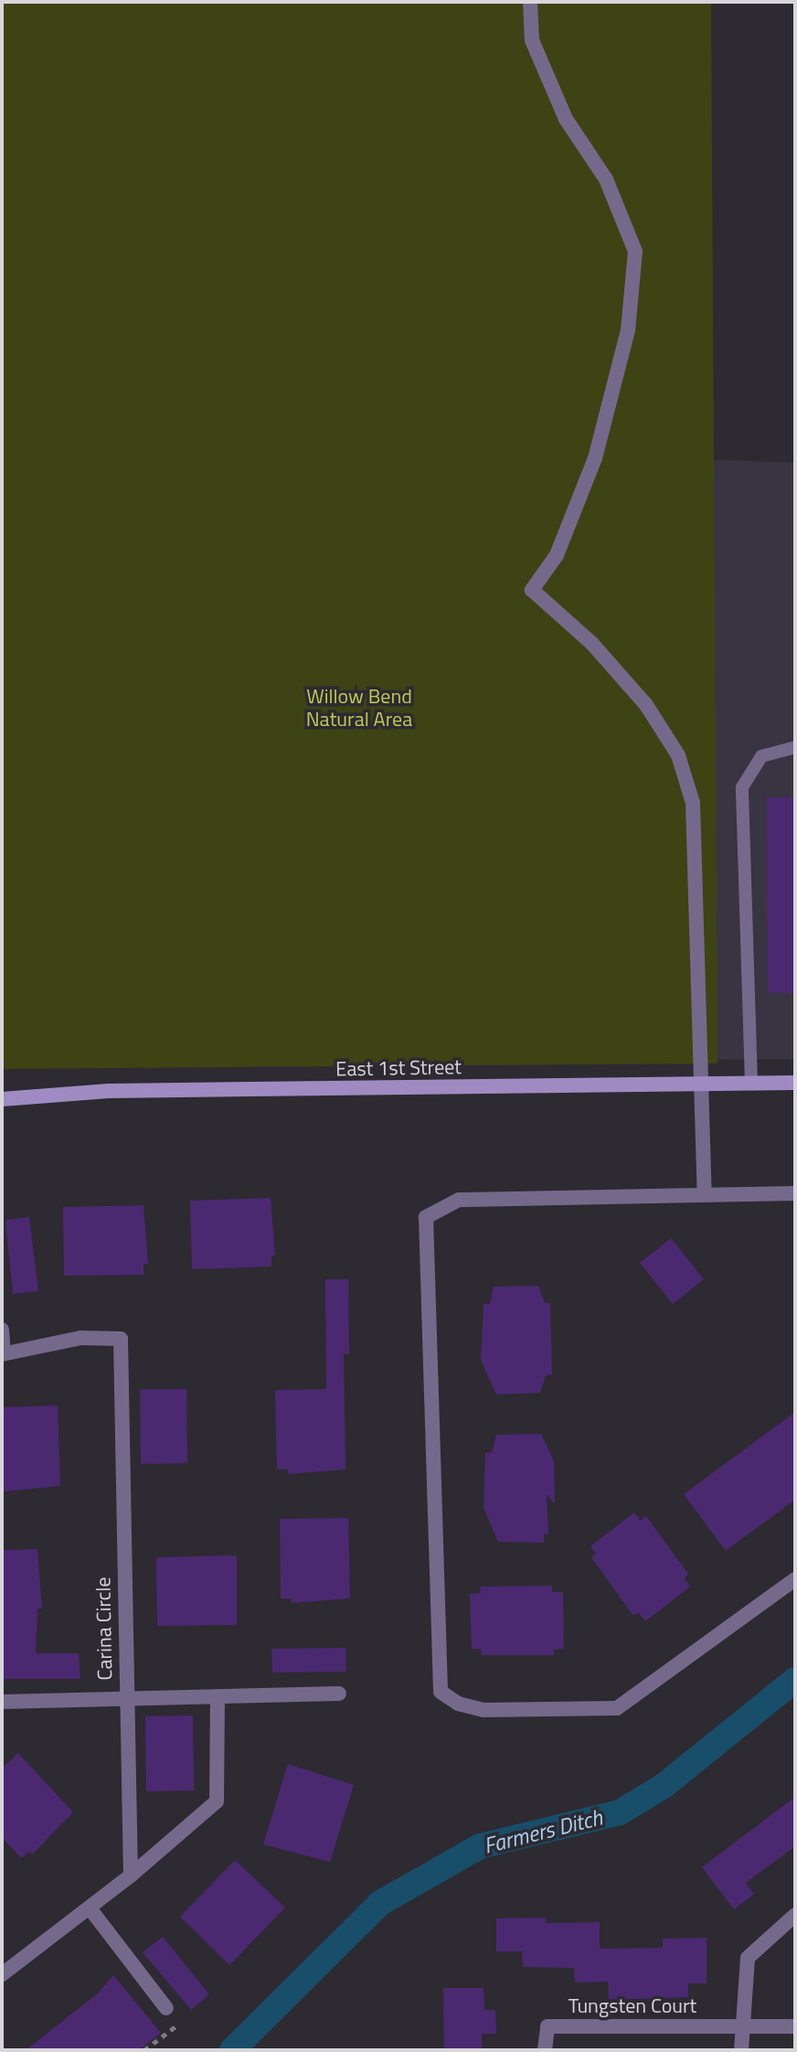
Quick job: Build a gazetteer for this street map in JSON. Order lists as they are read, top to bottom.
{
  "streets": {
    "street": ["East 1st Street", "Carina Circle", "Tungsten Court"]
  },
  "water": ["Farmers Ditch"],
  "parks": ["Willow Bend Natural Area"]
}
